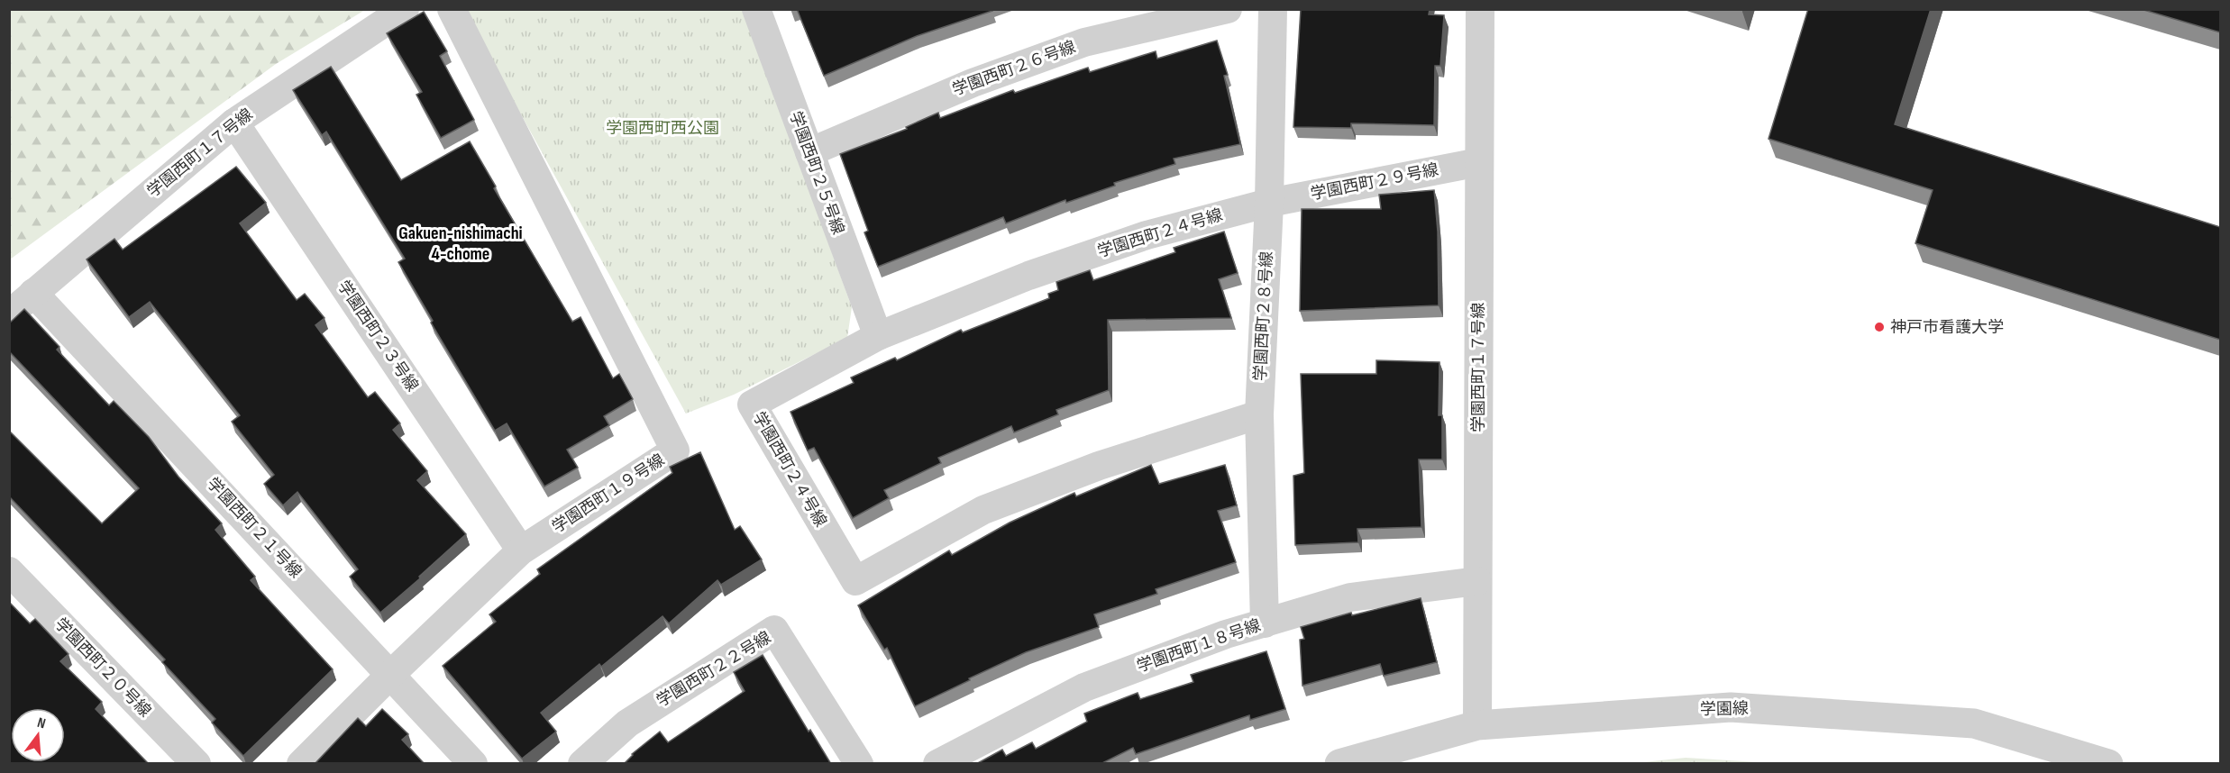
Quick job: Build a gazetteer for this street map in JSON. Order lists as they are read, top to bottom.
{
  "streets": {
    "street": [
      "学園西町２６号線",
      "学園西町１７号線",
      "学園西町２５号線",
      "学園西町２９号線",
      "学園西町２４号線",
      "学園西町２８号線",
      "学園西町２３号線",
      "学園西町１９号線",
      "学園西町２１号線",
      "学園西町１８号線",
      "学園西町２０号線",
      "学園西町２２号線",
      "学園線"
    ]
  },
  "crossings": [
    ["学園西町２６号線", "学園西町２５号線"],
    ["学園西町１７号線", "学園西町２９号線"],
    ["学園西町１７号線", "学園西町２３号線"],
    ["学園西町１７号線", "学園西町２１号線"],
    ["学園西町１７号線", "学園西町１８号線"],
    ["学園西町１７号線", "学園線"],
    ["学園西町２５号線", "学園西町２４号線"],
    ["学園西町２９号線", "学園西町２４号線"],
    ["学園西町２９号線", "学園西町２８号線"],
    ["学園西町２４号線", "学園西町２８号線"],
    ["学園西町２８号線", "学園西町１８号線"],
    ["学園西町２３号線", "学園西町１９号線"],
    ["学園西町１９号線", "学園西町２１号線"]
  ],
  "districts": ["Gakuen-nishimachi 4-chome"],
  "parks": ["学園西町西公園"],
  "places": ["神戸市看護大学"],
  "north": "top"
}
